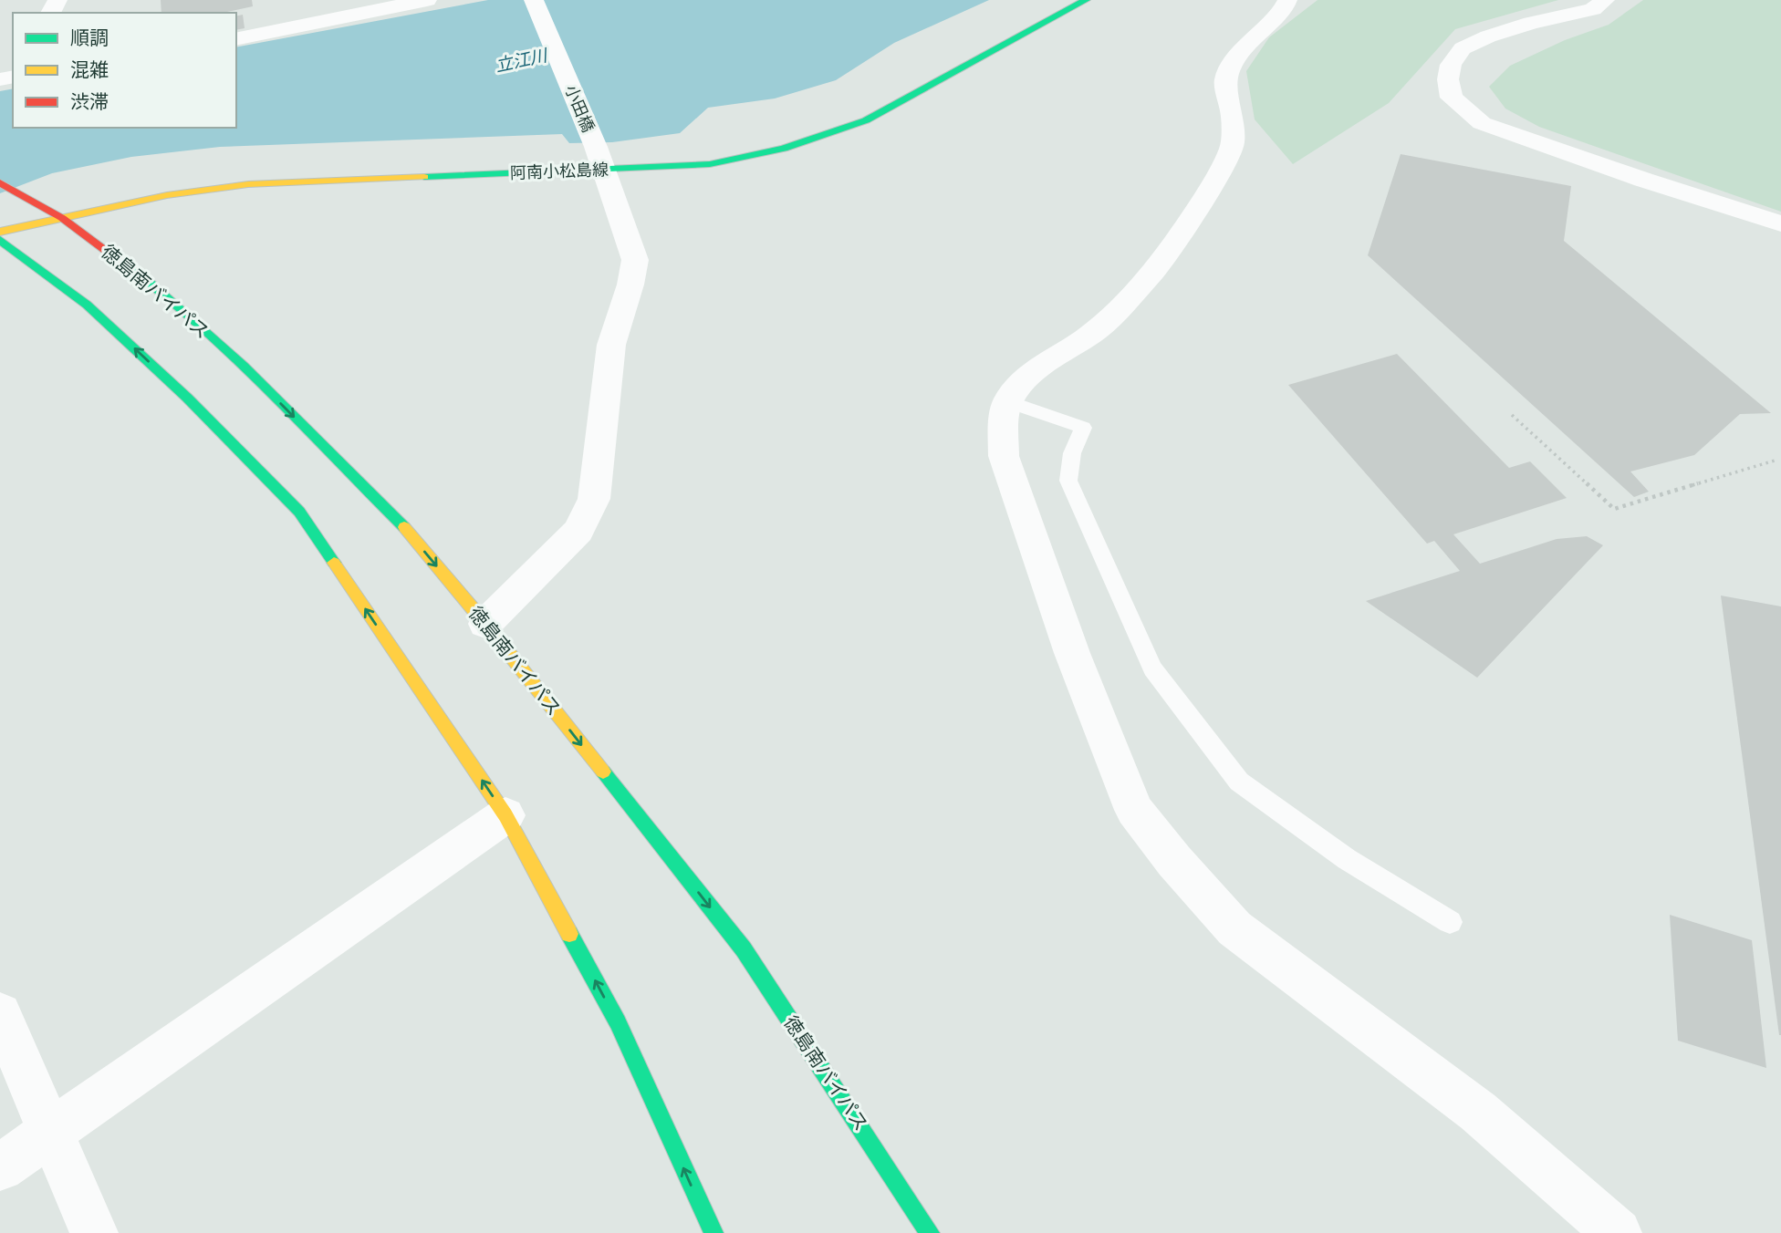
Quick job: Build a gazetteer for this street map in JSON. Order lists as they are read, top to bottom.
{
  "streets": {
    "main road": ["阿南小松島線", "徳島南バイパス"],
    "street": ["小田橋"]
  },
  "crossings": [
    ["小田橋", "阿南小松島線"],
    ["小田橋", "徳島南バイパス"],
    ["阿南小松島線", "徳島南バイパス"]
  ],
  "water": ["立江川"],
  "legend": ["順調", "混雑", "渋滞"]
}
